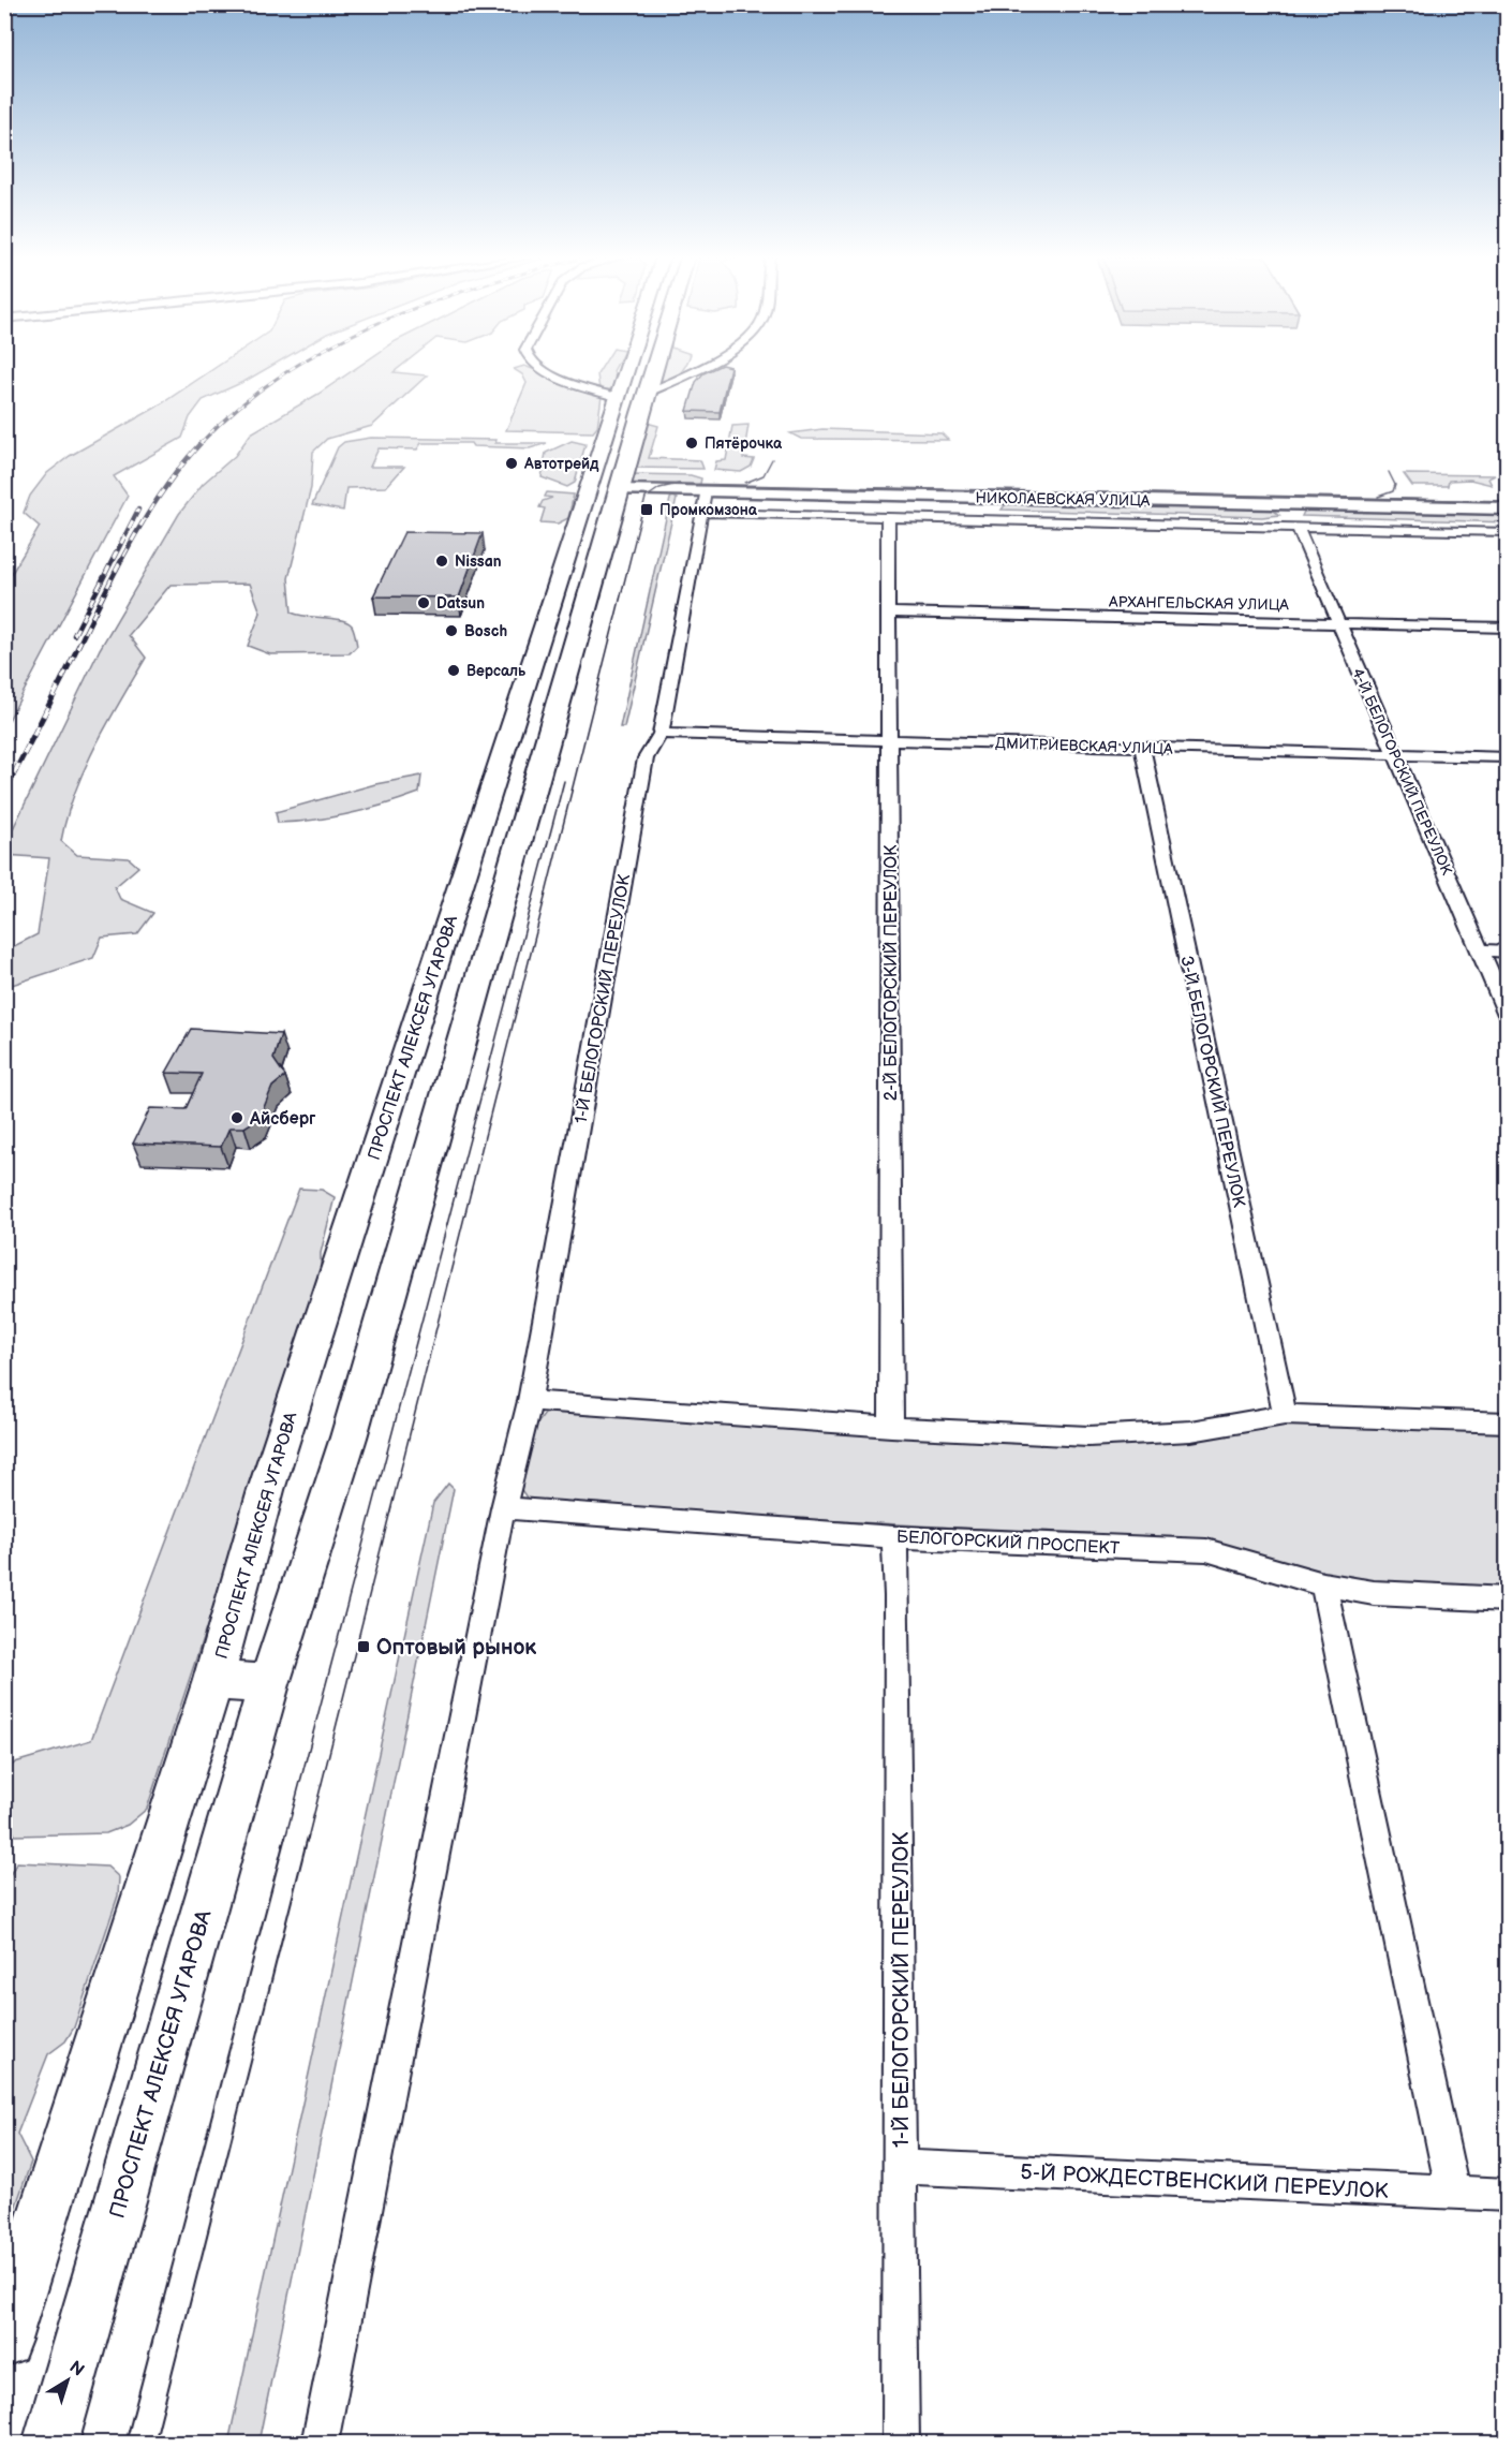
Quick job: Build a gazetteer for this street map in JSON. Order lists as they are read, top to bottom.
{
  "streets": {
    "main road": ["НИКОЛАЕВСКАЯ УЛИЦА", "ПРОСПЕКТ АЛЕКСЕЯ УГАРОВА"],
    "street": [
      "АРХАНГЕЛЬСКАЯ УЛИЦА",
      "ДМИТРИЕВСКАЯ УЛИЦА",
      "4-Й БЕЛОГОРСКИЙ ПЕРЕУЛОК",
      "2-Й БЕЛОГОРСКИЙ ПЕРЕУЛОК",
      "1-Й БЕЛОГОРСКИЙ ПЕРЕУЛОК",
      "3-Й БЕЛОГОРСКИЙ ПЕРЕУЛОК",
      "БЕЛОГОРСКИЙ ПРОСПЕКТ",
      "5-Й РОЖДЕСТВЕНСКИЙ ПЕРЕУЛОК"
    ]
  },
  "crossings": [
    ["НИКОЛАЕВСКАЯ УЛИЦА", "4-Й БЕЛОГОРСКИЙ ПЕРЕУЛОК"],
    ["НИКОЛАЕВСКАЯ УЛИЦА", "2-Й БЕЛОГОРСКИЙ ПЕРЕУЛОК"],
    ["НИКОЛАЕВСКАЯ УЛИЦА", "1-Й БЕЛОГОРСКИЙ ПЕРЕУЛОК"],
    ["НИКОЛАЕВСКАЯ УЛИЦА", "ПРОСПЕКТ АЛЕКСЕЯ УГАРОВА"],
    ["АРХАНГЕЛЬСКАЯ УЛИЦА", "4-Й БЕЛОГОРСКИЙ ПЕРЕУЛОК"],
    ["АРХАНГЕЛЬСКАЯ УЛИЦА", "2-Й БЕЛОГОРСКИЙ ПЕРЕУЛОК"],
    ["ДМИТРИЕВСКАЯ УЛИЦА", "4-Й БЕЛОГОРСКИЙ ПЕРЕУЛОК"],
    ["ДМИТРИЕВСКАЯ УЛИЦА", "2-Й БЕЛОГОРСКИЙ ПЕРЕУЛОК"],
    ["ДМИТРИЕВСКАЯ УЛИЦА", "1-Й БЕЛОГОРСКИЙ ПЕРЕУЛОК"],
    ["ДМИТРИЕВСКАЯ УЛИЦА", "3-Й БЕЛОГОРСКИЙ ПЕРЕУЛОК"],
    ["1-Й БЕЛОГОРСКИЙ ПЕРЕУЛОК", "БЕЛОГОРСКИЙ ПРОСПЕКТ"],
    ["1-Й БЕЛОГОРСКИЙ ПЕРЕУЛОК", "5-Й РОЖДЕСТВЕНСКИЙ ПЕРЕУЛОК"]
  ],
  "places": {
    "other": [
      "Пятёрочка",
      "Автотрейд",
      "Nissan",
      "Datsun",
      "Bosch",
      "Версаль",
      "Айсберг"
    ],
    "transit": ["Промкомзона", "Оптовый рынок"]
  },
  "north": "top right"
}
